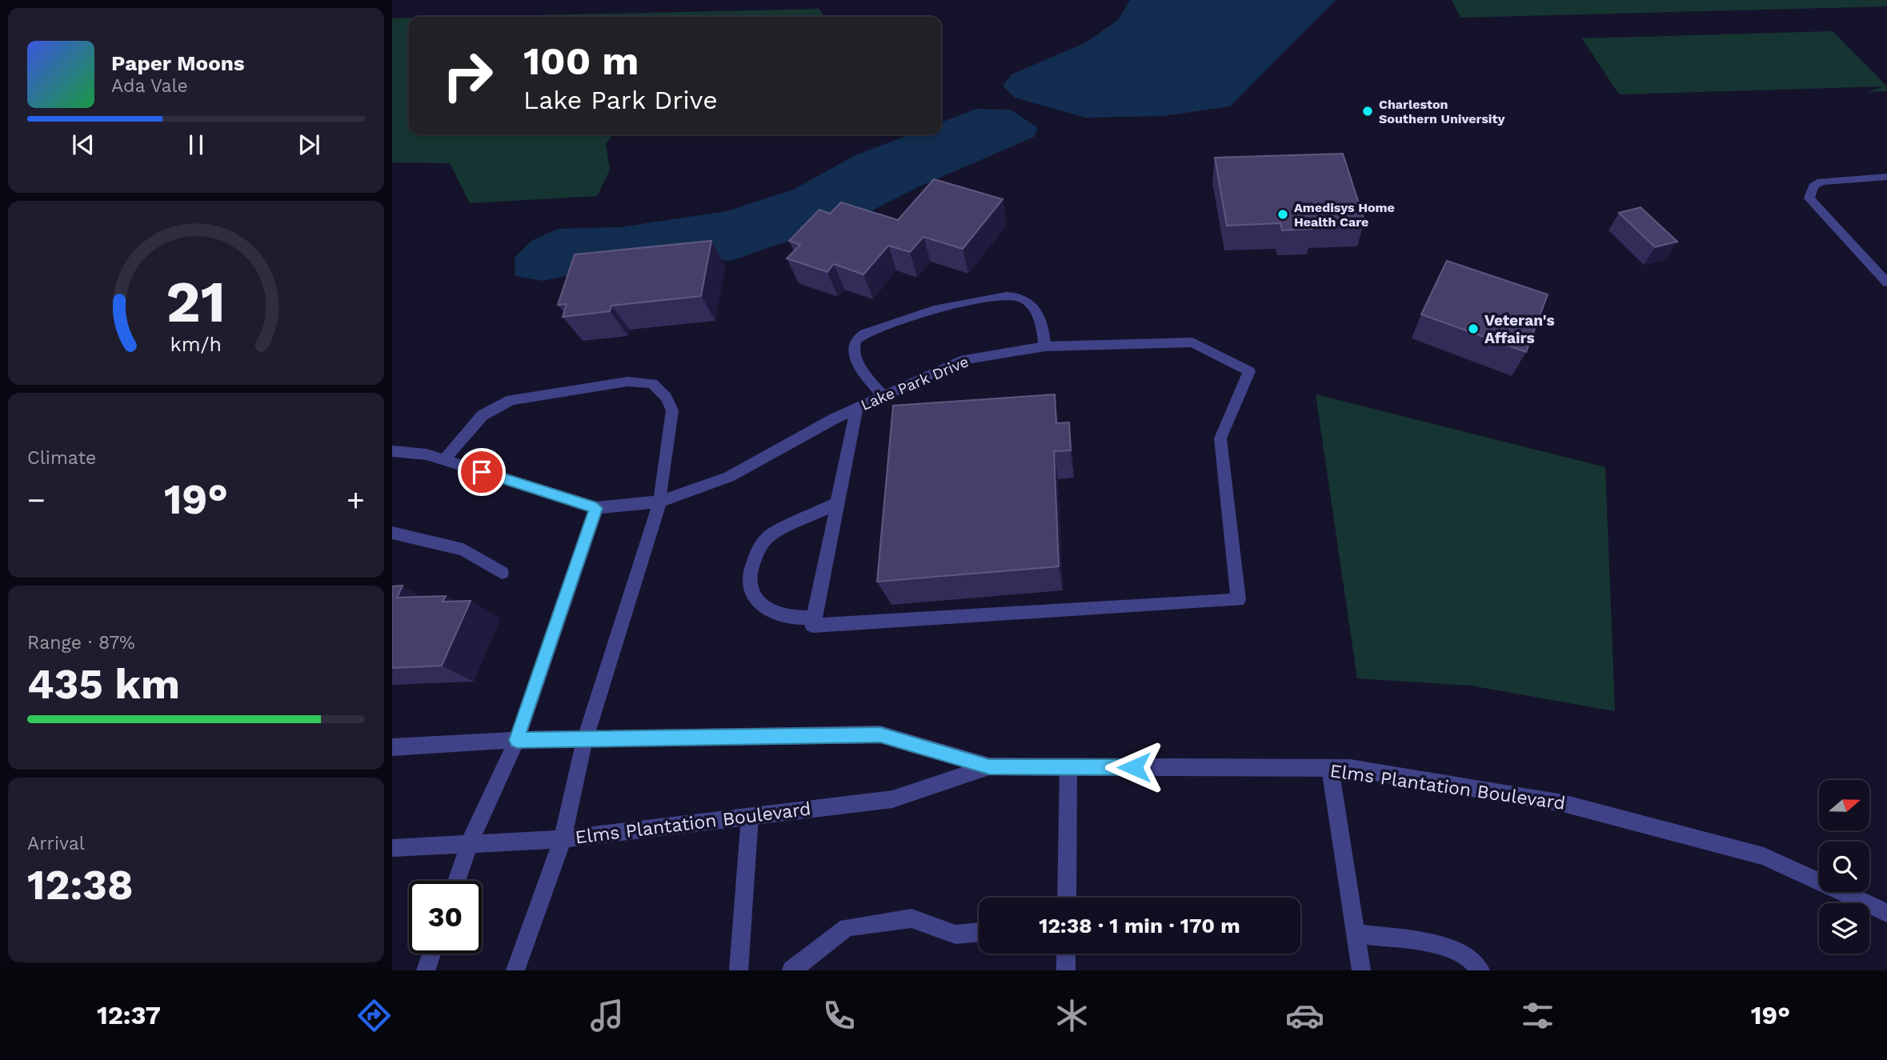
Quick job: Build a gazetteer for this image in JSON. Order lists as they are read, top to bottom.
{
  "streets": {
    "street": ["Lake Park Drive", "Elms Plantation Boulevard"]
  },
  "places": ["Charleston Southern University", "Amedisys Home Health Care", "Veteran's Affairs"],
  "north": "right",
  "page": {
    "turn": ["100 m", "Lake Park Drive"],
    "song": ["Paper Moons", "Ada Vale"],
    "tile": [
      "Climate",
      ["Range · 87%", "435 km"],
      ["Arrival", "12:38"]
    ],
    "heat": ["−", "19°", "+"],
    "limit": "30",
    "trip": "12:38 · 1 min · 170 m",
    "tabs": ["12:37", "19°"],
    "gauge": ["21", "km/h"]
  }
}
